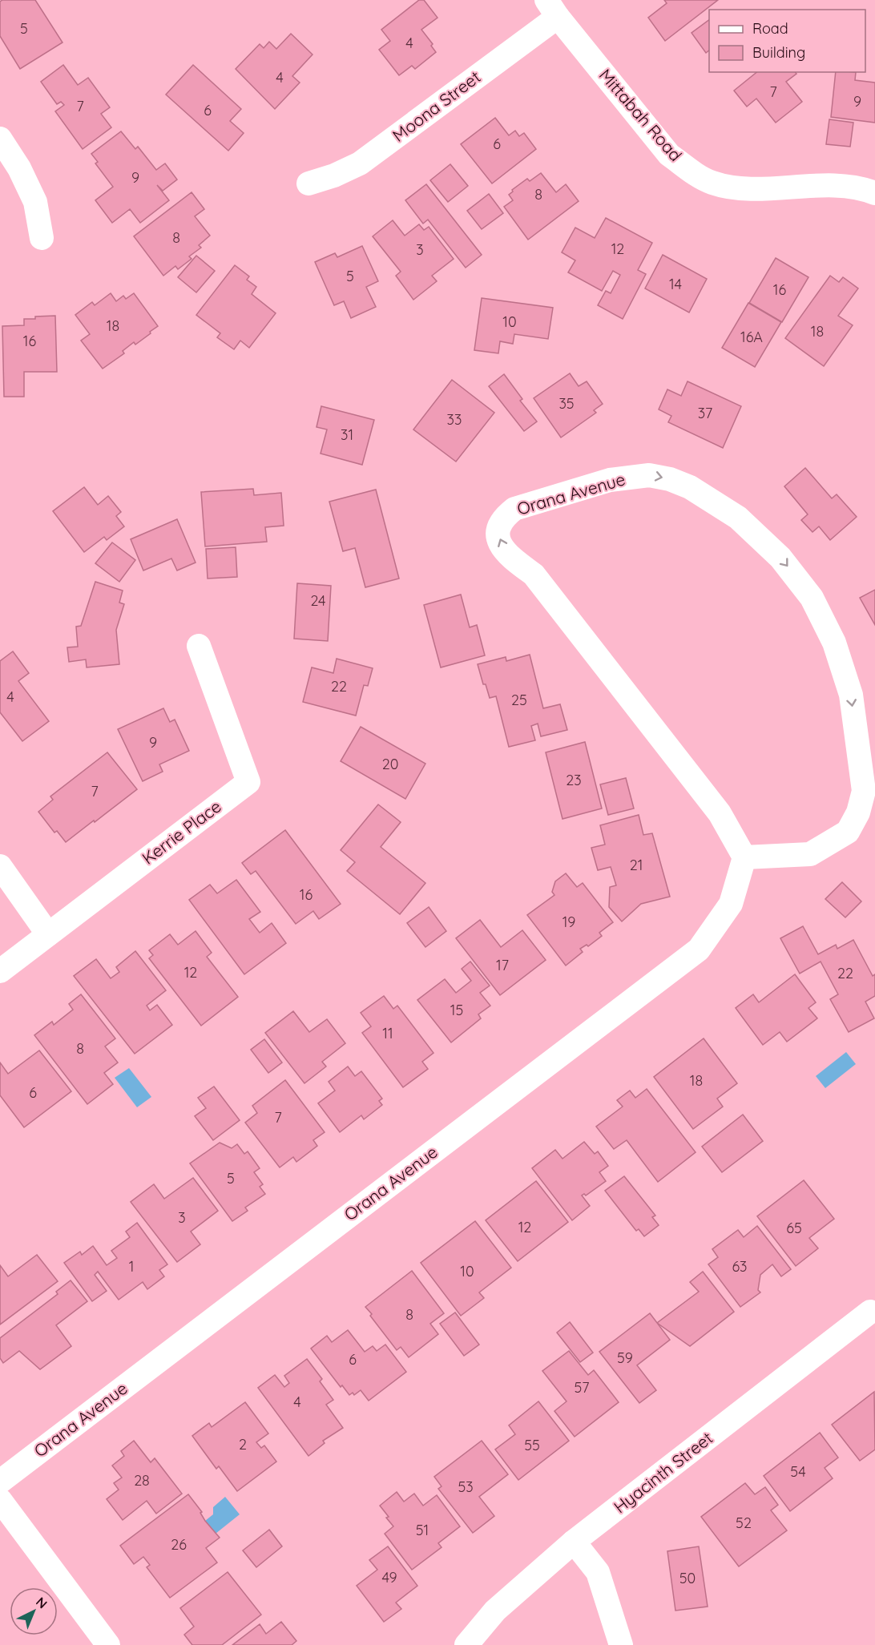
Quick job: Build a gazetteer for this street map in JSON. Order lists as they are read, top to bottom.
{
  "streets": {
    "street": [
      "Moona Street",
      "Mittabah Road",
      "Orana Avenue",
      "Kerrie Place",
      "Hyacinth Street"
    ]
  },
  "crossings": [
    ["Moona Street", "Mittabah Road"]
  ],
  "house_numbers": [
    "5",
    "4",
    "4",
    "7",
    "9",
    "7",
    "6",
    "6",
    "9",
    "8",
    "8",
    "12",
    "3",
    "5",
    "14",
    "16",
    "10",
    "18",
    "18",
    "16A",
    "16",
    "35",
    "37",
    "33",
    "31",
    "24",
    "22",
    "4",
    "25",
    "9",
    "20",
    "23",
    "7",
    "21",
    "16",
    "19",
    "17",
    "12",
    "22",
    "15",
    "11",
    "8",
    "18",
    "6",
    "7",
    "5",
    "3",
    "12",
    "65",
    "1",
    "63",
    "10",
    "8",
    "59",
    "6",
    "57",
    "4",
    "2",
    "55",
    "54",
    "28",
    "53",
    "52",
    "51",
    "26",
    "49",
    "50"
  ],
  "legend": ["Road", "Building"],
  "north": "top right"
}
